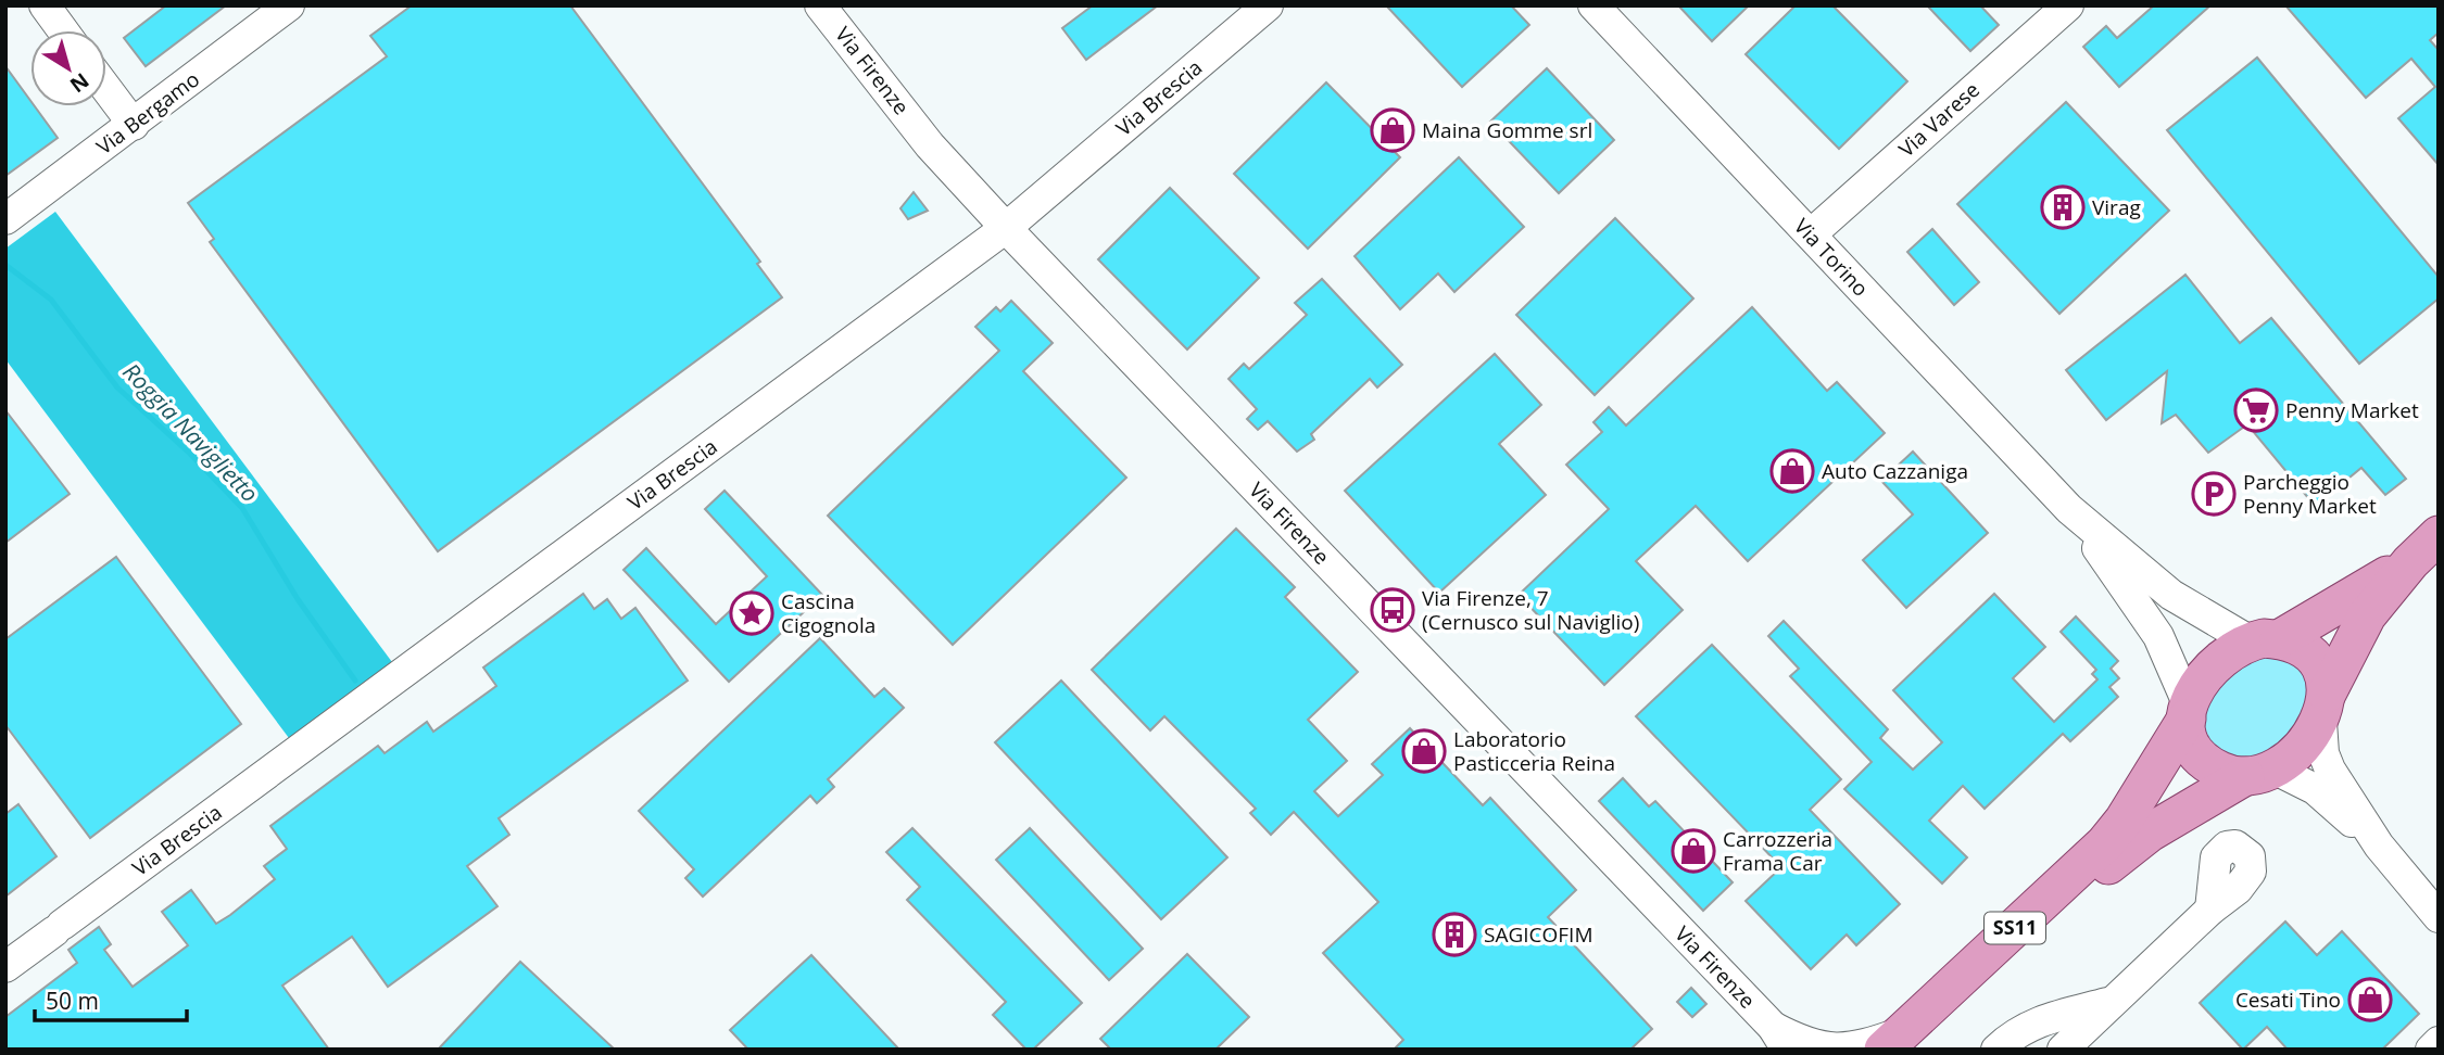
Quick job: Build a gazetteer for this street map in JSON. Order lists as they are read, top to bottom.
{
  "streets": {
    "main road": ["SS11"],
    "street": [
      "Via Firenze",
      "Via Brescia",
      "Via Bergamo",
      "Via Varese",
      "Via Torino"
    ]
  },
  "crossings": [
    ["Via Firenze", "Via Brescia"],
    ["Via Firenze", "SS11"],
    ["Via Varese", "Via Torino"],
    ["Via Torino", "SS11"]
  ],
  "water": ["Roggia Naviglietto"],
  "places": {
    "shop": [
      "Maina Gomme srl",
      "Auto Cazzaniga",
      "Laboratorio Pasticceria Reina",
      "Carrozzeria Frama Car",
      "Cesati Tino"
    ],
    "building": ["Virag", "SAGICOFIM"],
    "supermarket": ["Penny Market"],
    "parking": ["Parcheggio Penny Market"],
    "bus stop": ["Via Firenze, 7 (Cernusco sul Naviglio)"],
    "place": ["Cascina Cigognola"]
  },
  "scale_bar": "50 m",
  "north": "bottom right"
}
